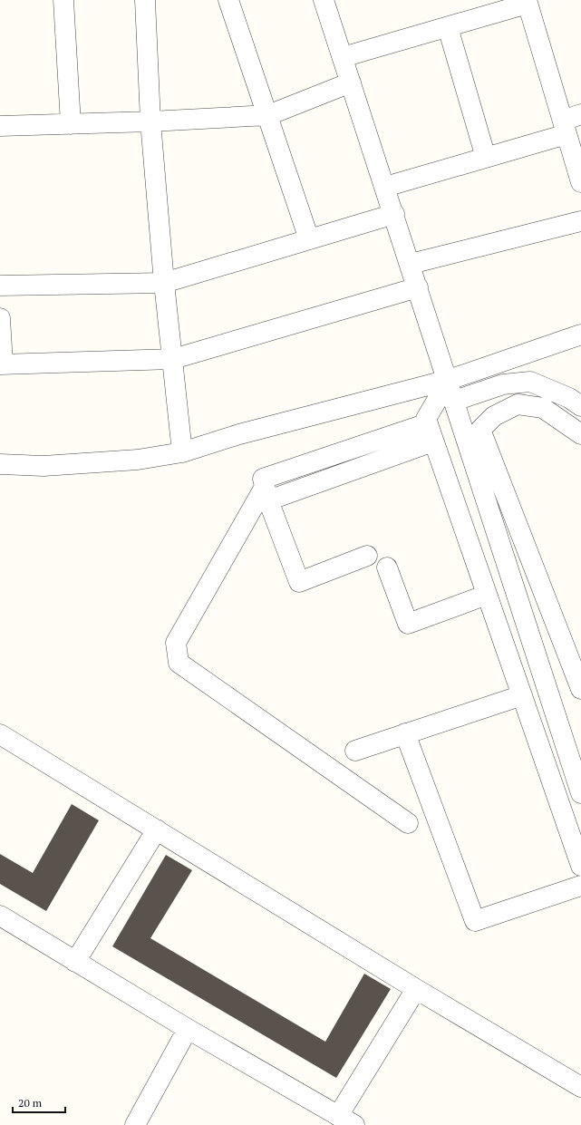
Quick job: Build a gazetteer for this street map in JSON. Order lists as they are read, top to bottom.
{
  "scale_bar": "20 m"
}
